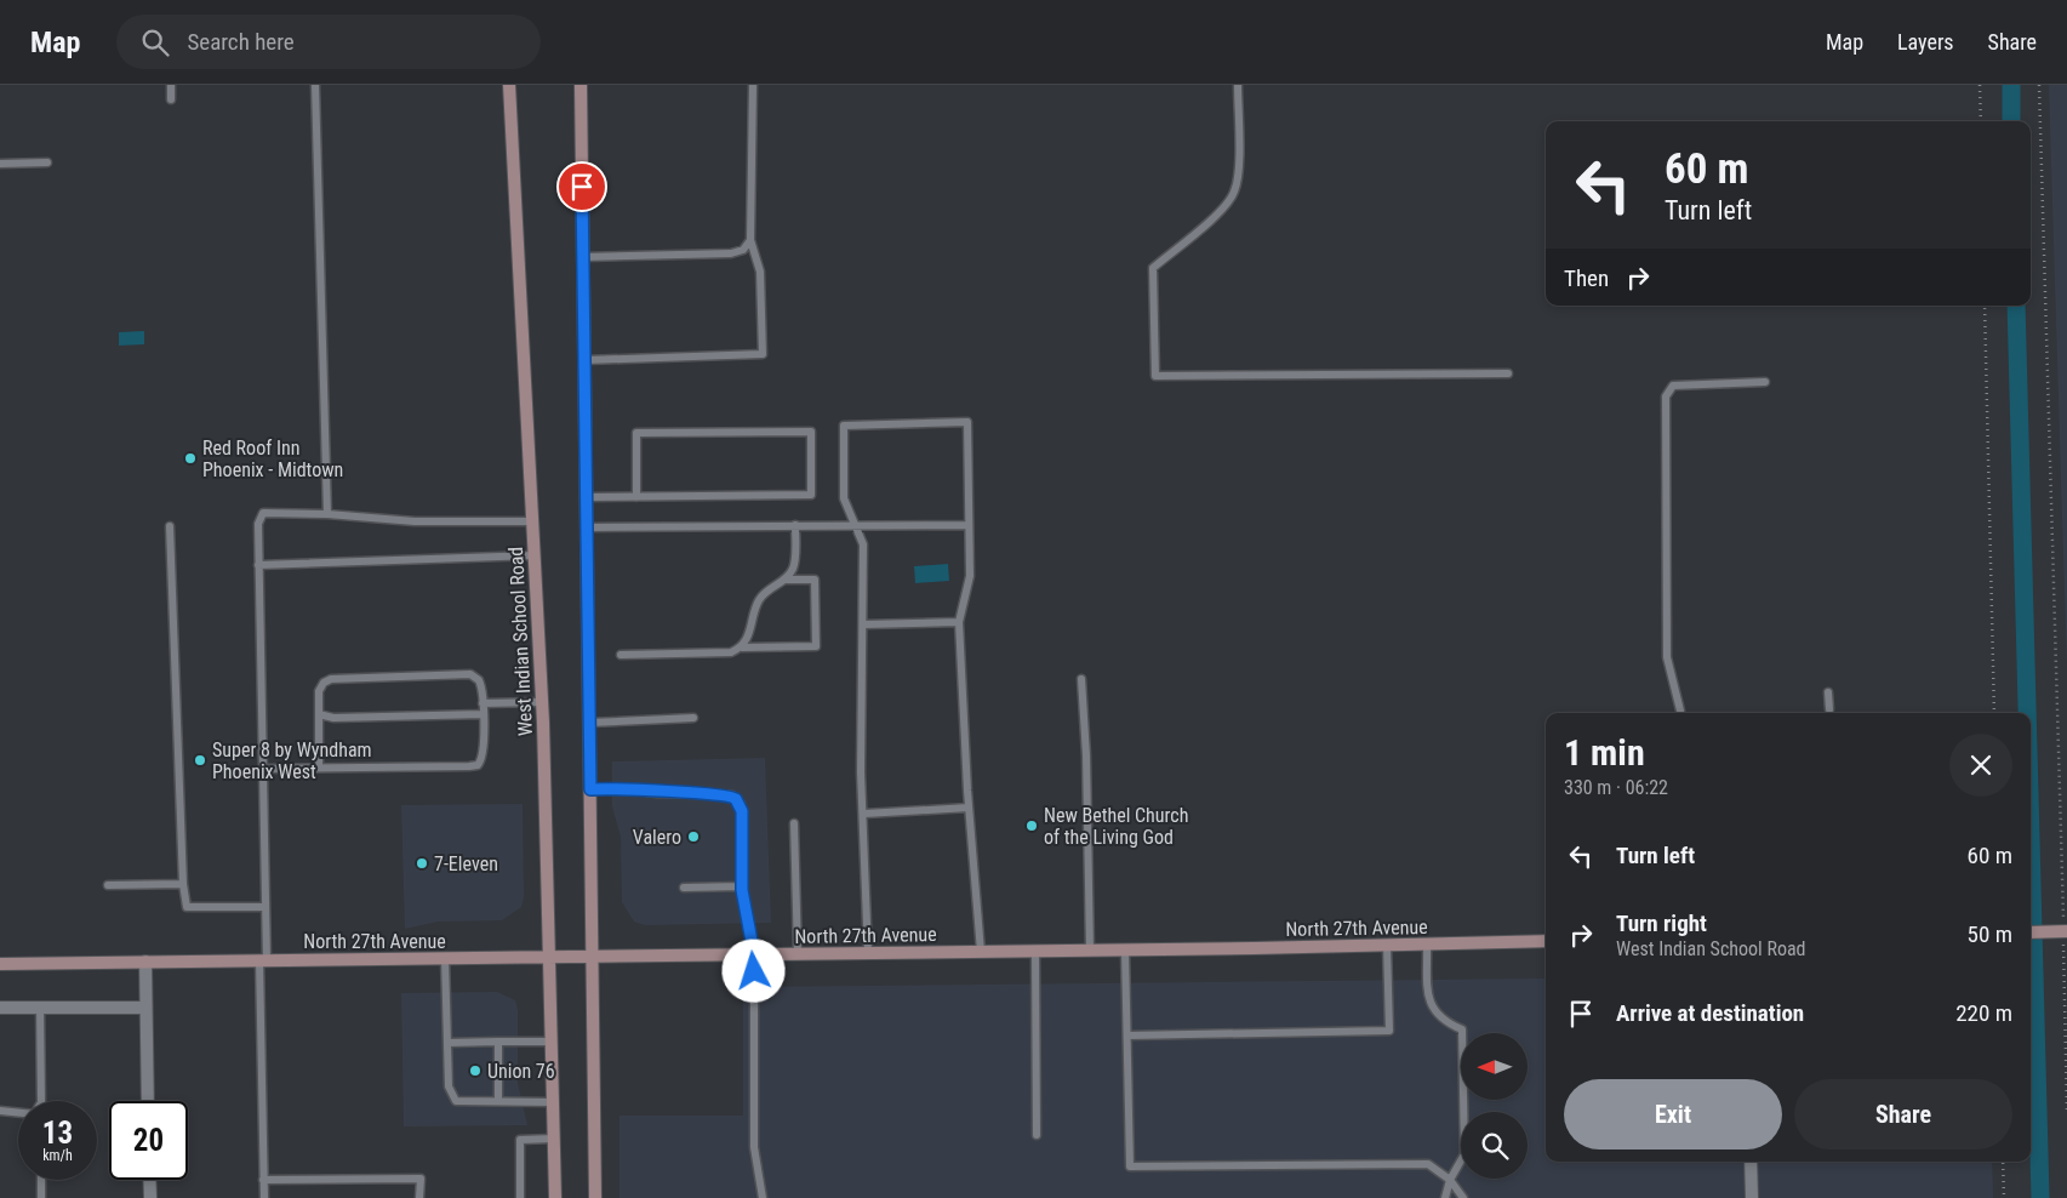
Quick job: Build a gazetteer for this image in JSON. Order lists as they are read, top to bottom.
{
  "streets": {
    "main road": ["West Indian School Road", "North 27th Avenue"]
  },
  "crossings": [
    ["West Indian School Road", "North 27th Avenue"]
  ],
  "places": [
    "Red Roof Inn Phoenix - Midtown",
    "Super 8 by Wyndham Phoenix West",
    "New Bethel Church of the Living God",
    "Valero",
    "7-Eleven",
    "Union 76"
  ],
  "north": "left",
  "page": {
    "header": "Map",
    "search": "Search here",
    "nav": ["Map", "Layers", "Share"],
    "turn": ["60 m", "Turn left"],
    "then": "Then",
    "heading": ["1 min", "330 m · 06:22"],
    "list": [
      {
        "name": "Turn left",
        "value": "60 m"
      },
      {
        "name": "Turn right",
        "note": "West Indian School Road",
        "value": "50 m"
      },
      {
        "name": "Arrive at destination",
        "value": "220 m"
      }
    ],
    "buttons": ["Exit", "Share"],
    "speed": "13 km/h",
    "limit": "20"
  }
}
